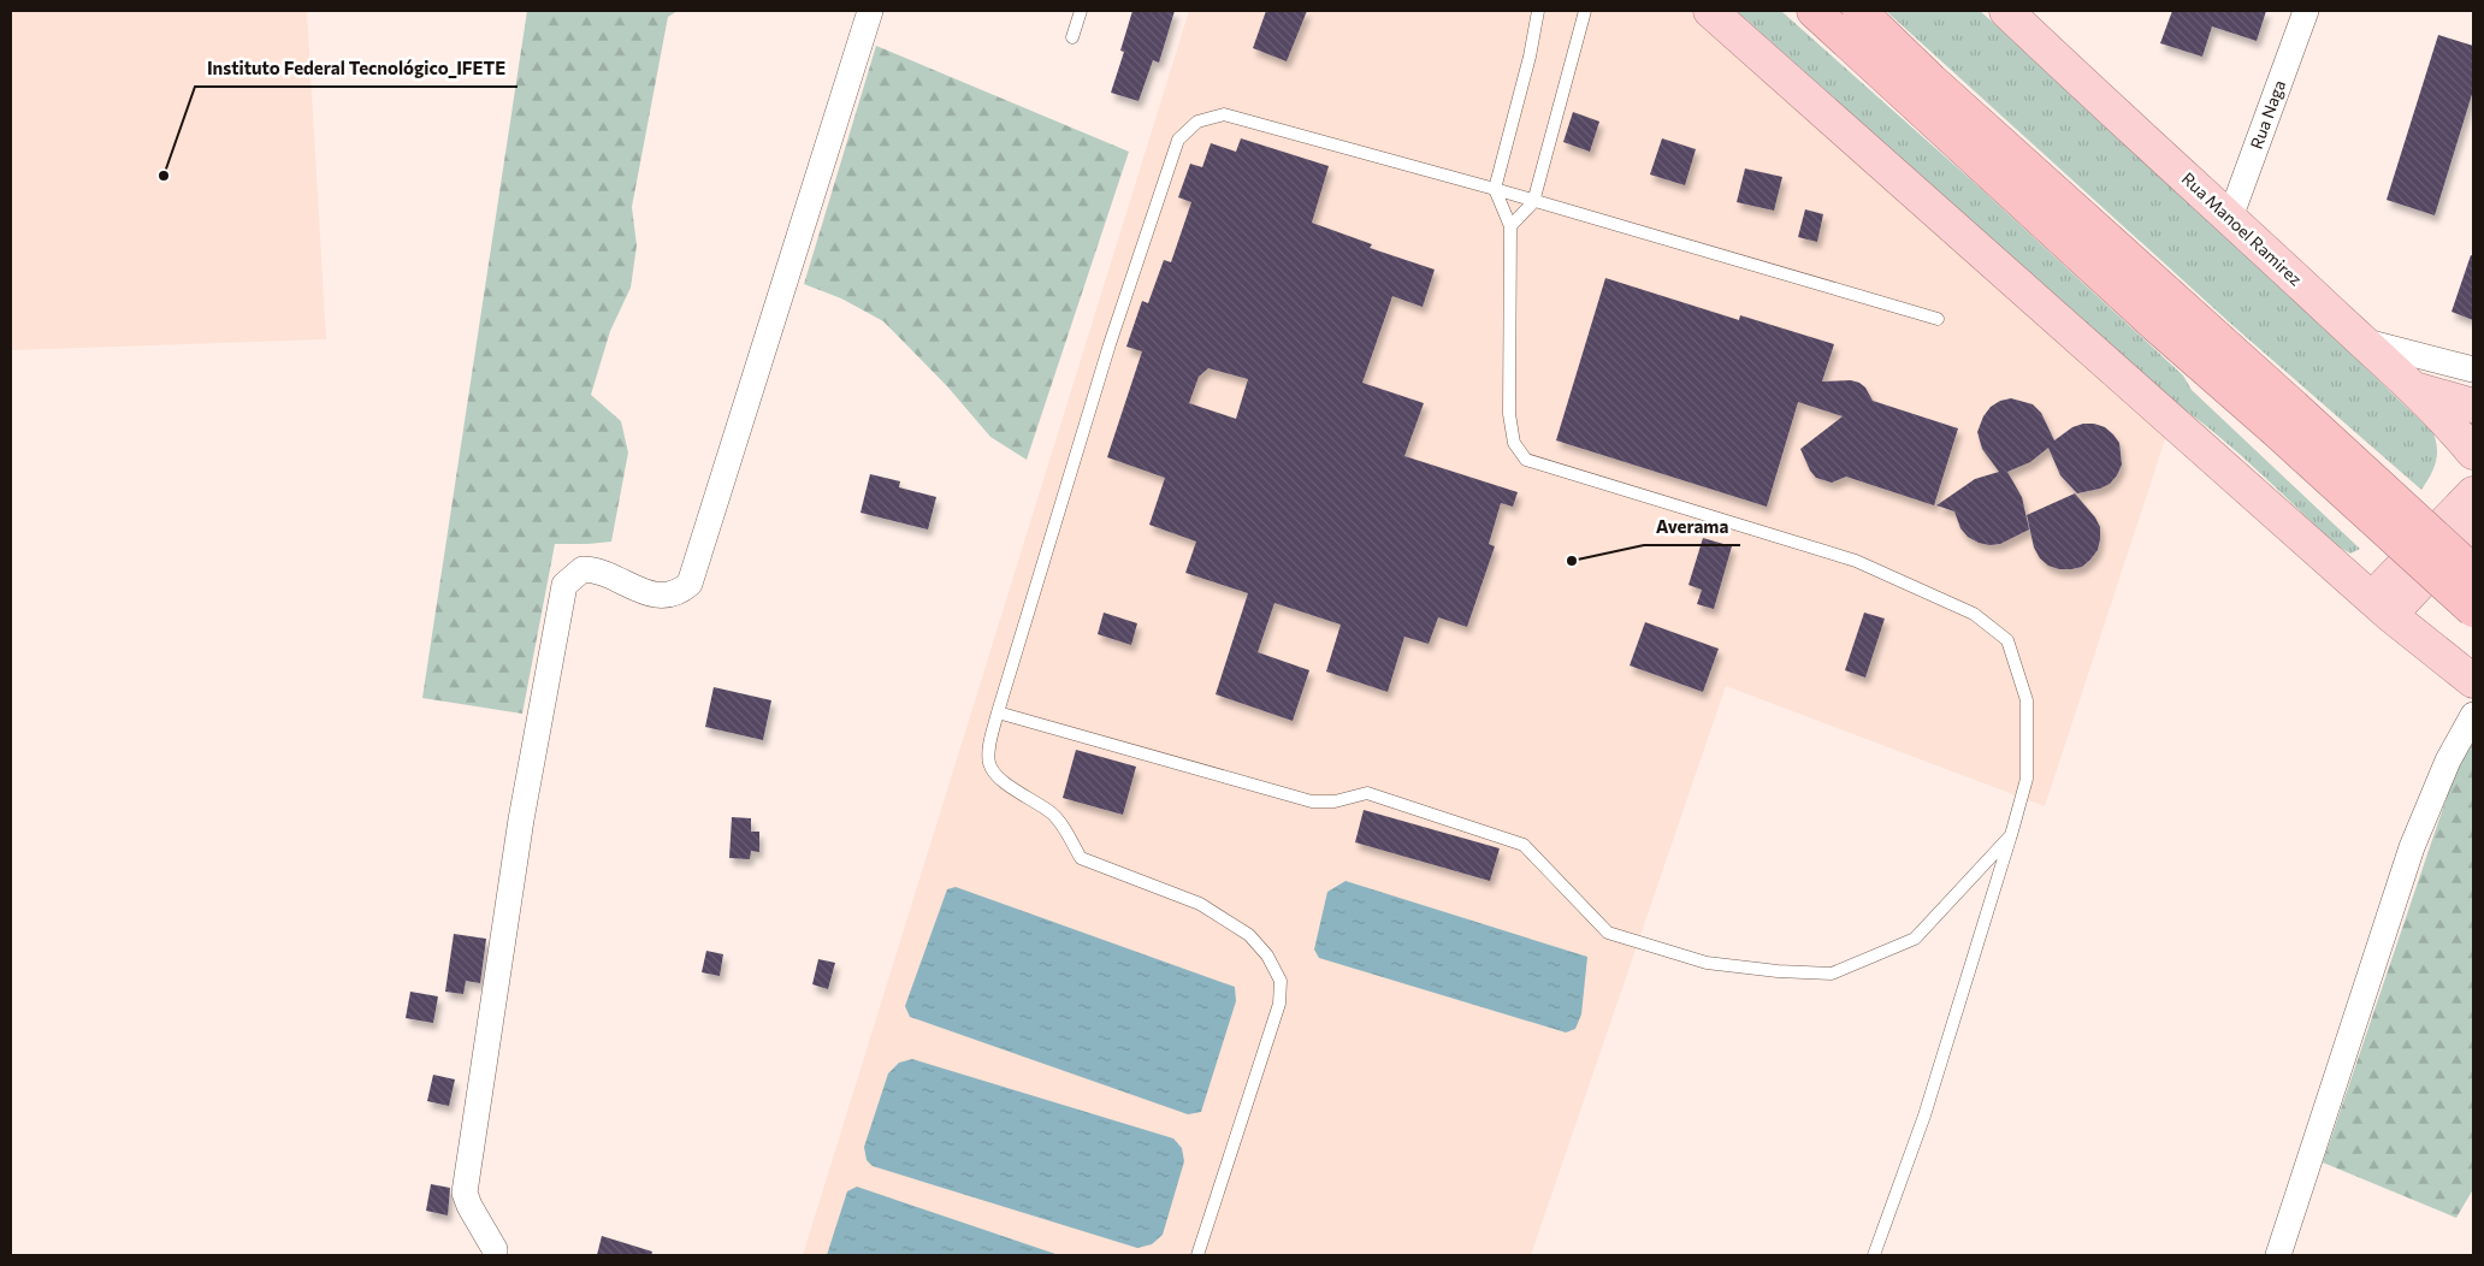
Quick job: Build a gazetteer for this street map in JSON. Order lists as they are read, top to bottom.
{
  "streets": {
    "main road": ["Rua Manoel Ramirez"],
    "street": ["Rua Naga"]
  },
  "crossings": [
    ["Rua Naga", "Rua Manoel Ramirez"]
  ],
  "places": ["Instituto Federal Tecnológico_IFETE", "Averama"]
}
